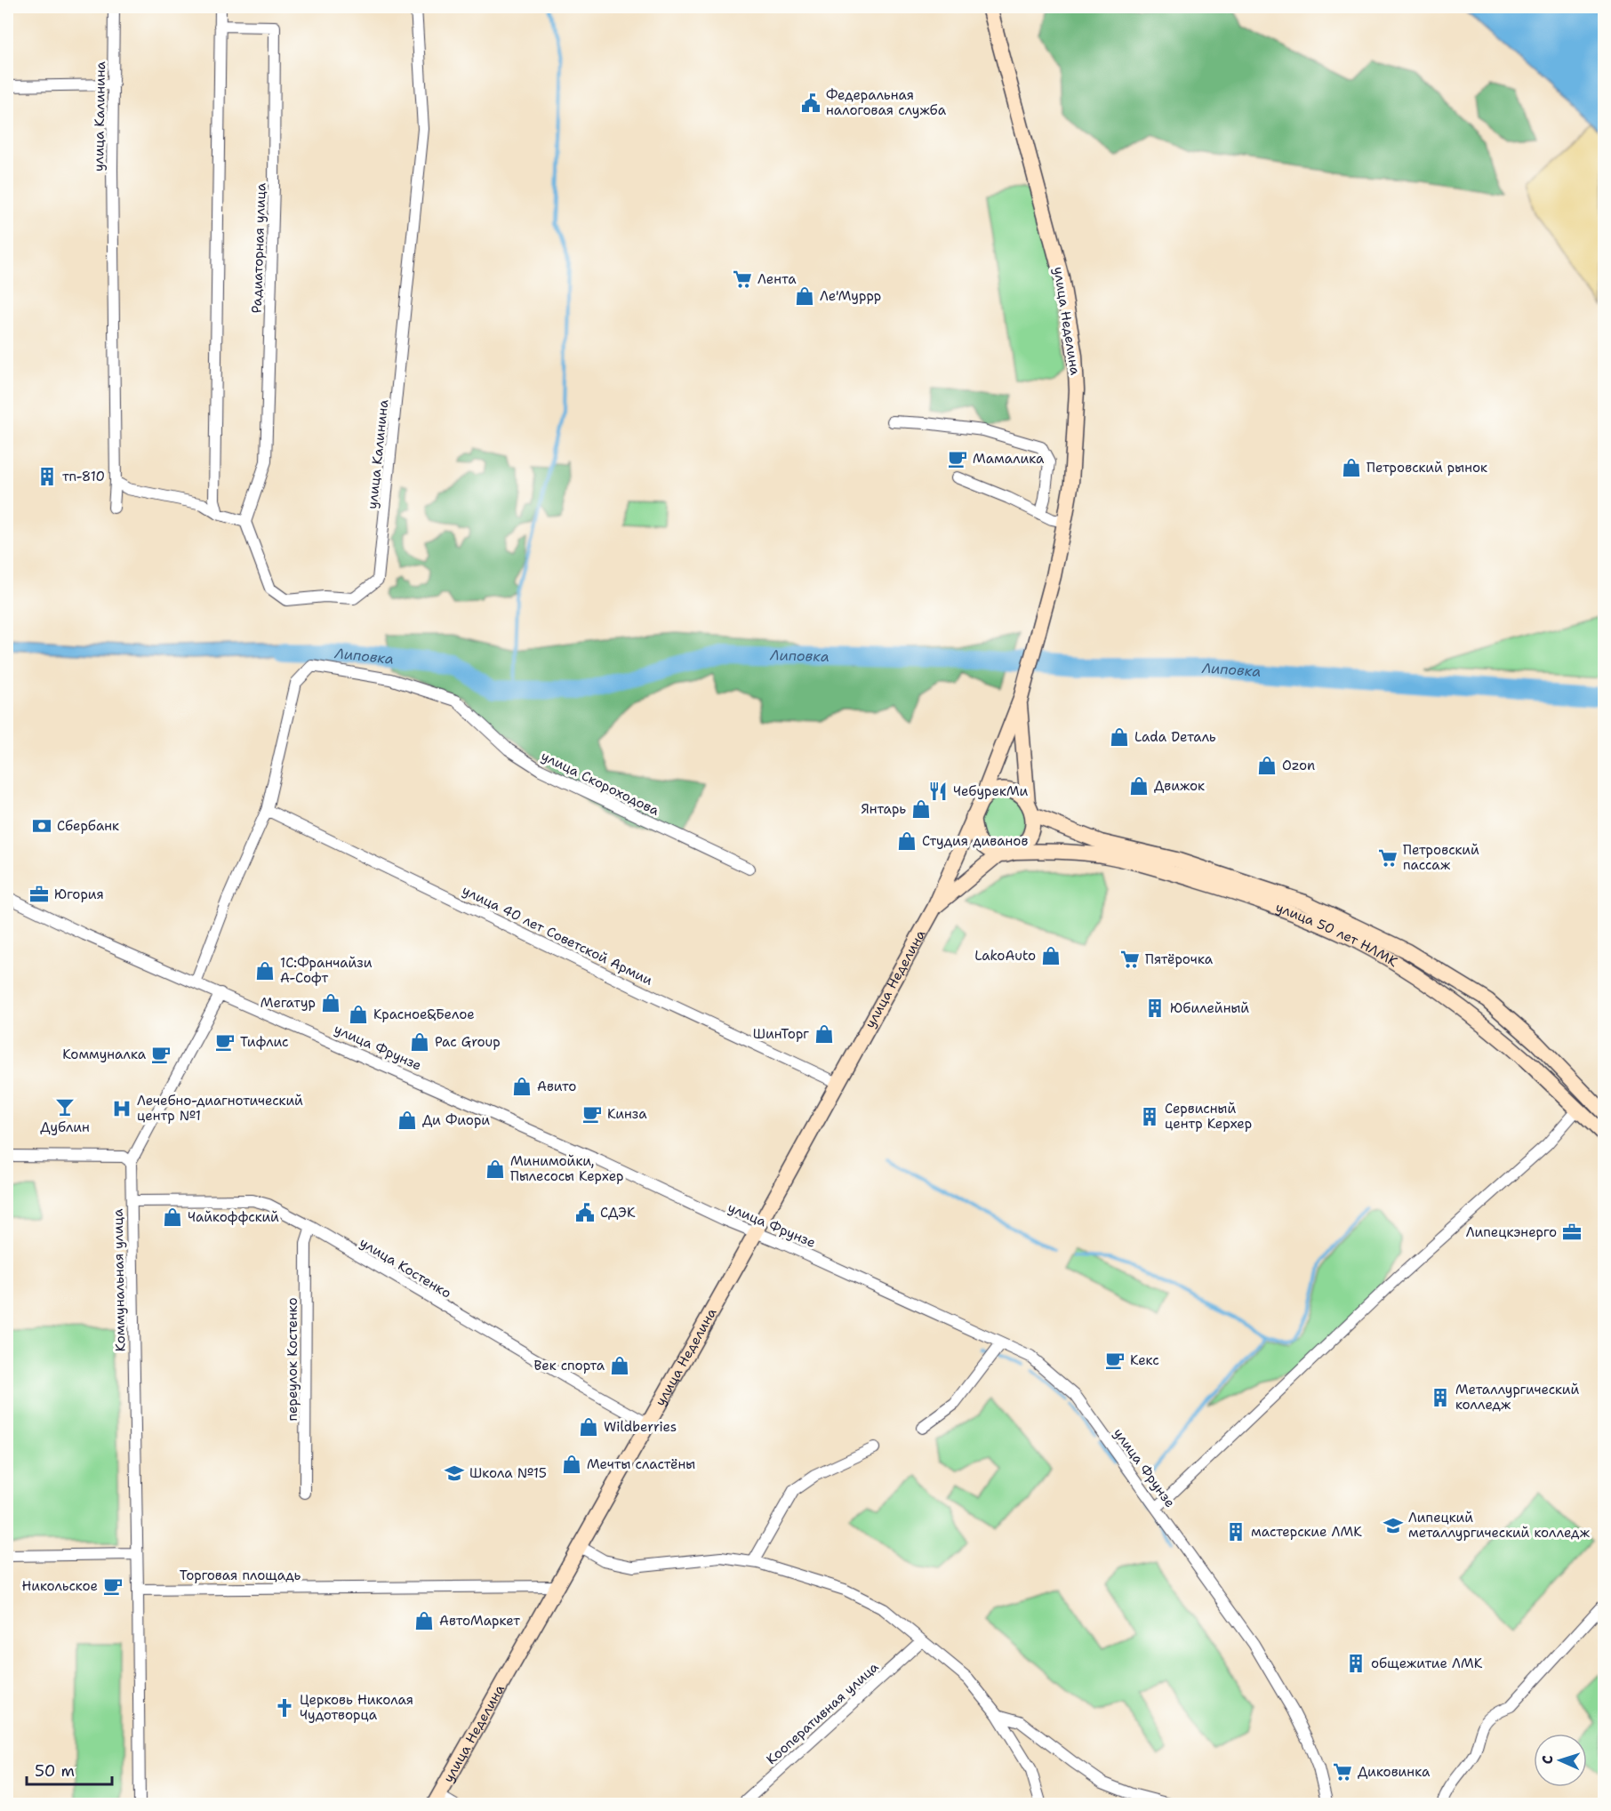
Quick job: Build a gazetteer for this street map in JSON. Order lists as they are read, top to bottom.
{
  "streets": {
    "main road": ["улица Неделина", "улица 50 лет НЛМК"],
    "street": [
      "улица Калинина",
      "Радиаторная улица",
      "улица Скороходова",
      "улица 40 лет Советской Армии",
      "улица Фрунзе",
      "улица Костенко",
      "Коммунальная улица",
      "переулок Костенко",
      "Торговая площадь",
      "Кооперативная улица"
    ]
  },
  "crossings": [
    ["улица Калинина", "Радиаторная улица"],
    ["улица Неделина", "улица 40 лет Советской Армии"],
    ["улица Неделина", "улица 50 лет НЛМК"],
    ["улица Неделина", "улица Фрунзе"],
    ["улица Неделина", "улица Костенко"],
    ["улица Неделина", "Торговая площадь"],
    ["улица Скороходова", "улица 40 лет Советской Армии"],
    ["улица Фрунзе", "Коммунальная улица"],
    ["улица Костенко", "Коммунальная улица"],
    ["улица Костенко", "переулок Костенко"],
    ["Коммунальная улица", "Торговая площадь"]
  ],
  "water": ["Липовка"],
  "places": {
    "public building": ["Федеральная налоговая служба", "СДЭК"],
    "supermarket": [
      "Лента",
      "Петровский пассаж",
      "Пятёрочка",
      "Диковинка"
    ],
    "shop": [
      "Ле'Муррр",
      "Петровский рынок",
      "Lada Dеталь",
      "Ozon",
      "Движок",
      "Янтарь",
      "Студия диванов",
      "LakoAuto",
      "1С:Франчайзи А-Софт",
      "Мегатур",
      "Красное&Белое",
      "ШинТорг",
      "Pac Group",
      "Авито",
      "Ди Фиори",
      "Минимойки, Пылесосы Керхер",
      "Чайкоффский",
      "Век спорта",
      "Wildberries",
      "Мечты сластёны",
      "АвтоМаркет"
    ],
    "cafe": [
      "Мамалика",
      "Тифлис",
      "Коммуналка",
      "Кинза",
      "Кекс",
      "Никольское"
    ],
    "building": [
      "тп-810",
      "Юбилейный",
      "Сервисный центр Керхер",
      "Металлургический колледж",
      "мастерские ЛМК",
      "общежитие ЛМК"
    ],
    "restaurant": ["ЧебурекМи"],
    "bank": ["Сбербанк"],
    "office": ["Югория", "Липецкэнерго"],
    "bar": ["Дублин"],
    "hospital": ["Лечебно-диагнотический центр №1"],
    "school or university": ["Школа №15", "Липецкий металлургический колледж"],
    "church": ["Церковь Николая Чудотворца"]
  },
  "scale_bar": "50 m",
  "north": "left"
}
